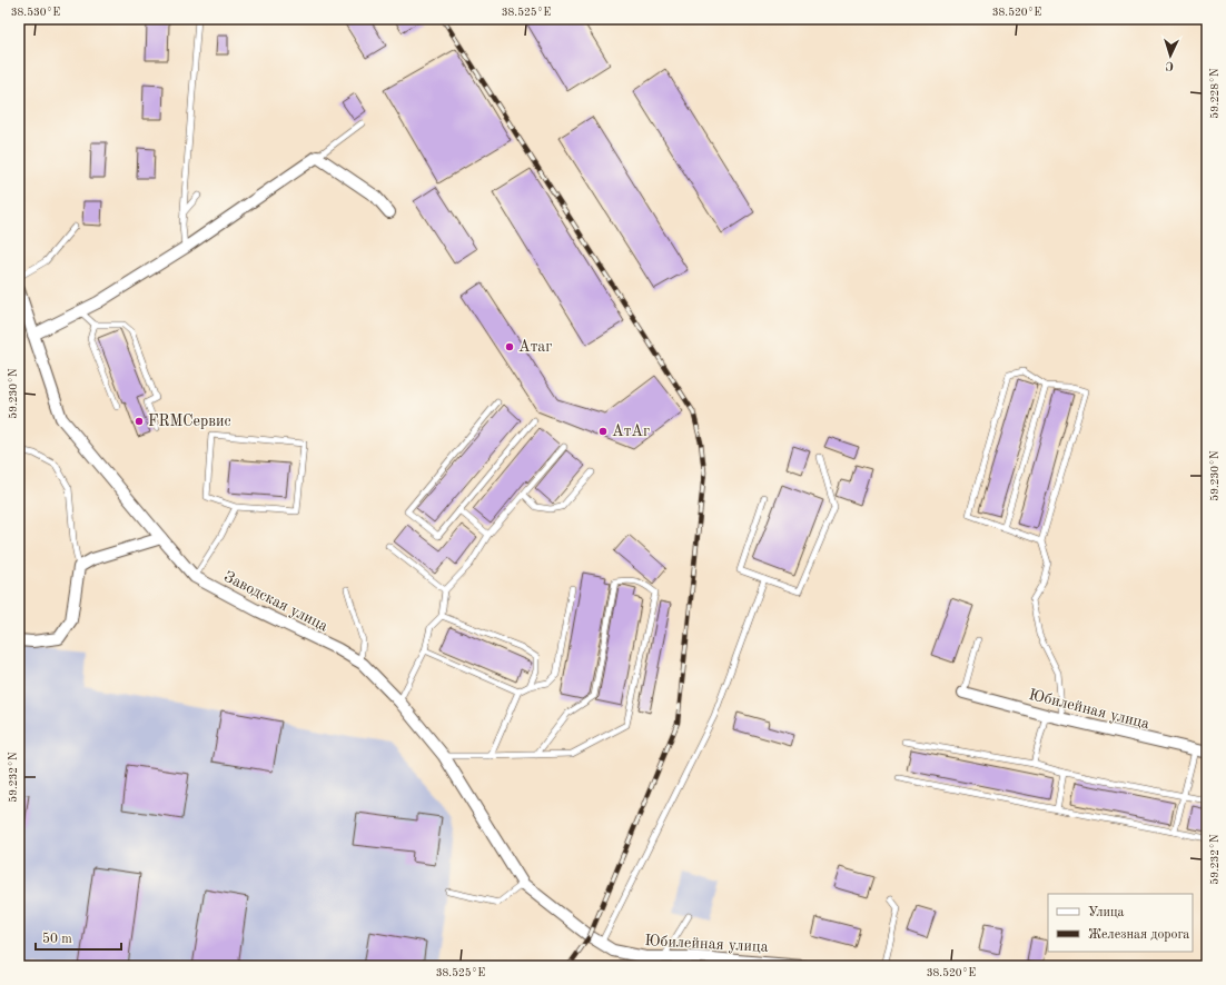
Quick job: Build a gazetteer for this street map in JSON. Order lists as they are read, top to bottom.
{
  "streets": {
    "street": ["Заводская улица", "Юбилейная улица"]
  },
  "crossings": [
    ["Заводская улица", "Юбилейная улица"]
  ],
  "places": ["Атаг", "FRMСервис", "АтАг"],
  "legend": ["Улица", "Железная дорога"],
  "scale_bar": "50 m",
  "north": "bottom",
  "coordinates": [
    "38.530°E",
    "38.525°E",
    "38.520°E",
    "59.228°N",
    "59.230°N",
    "59.232°N"
  ]
}
